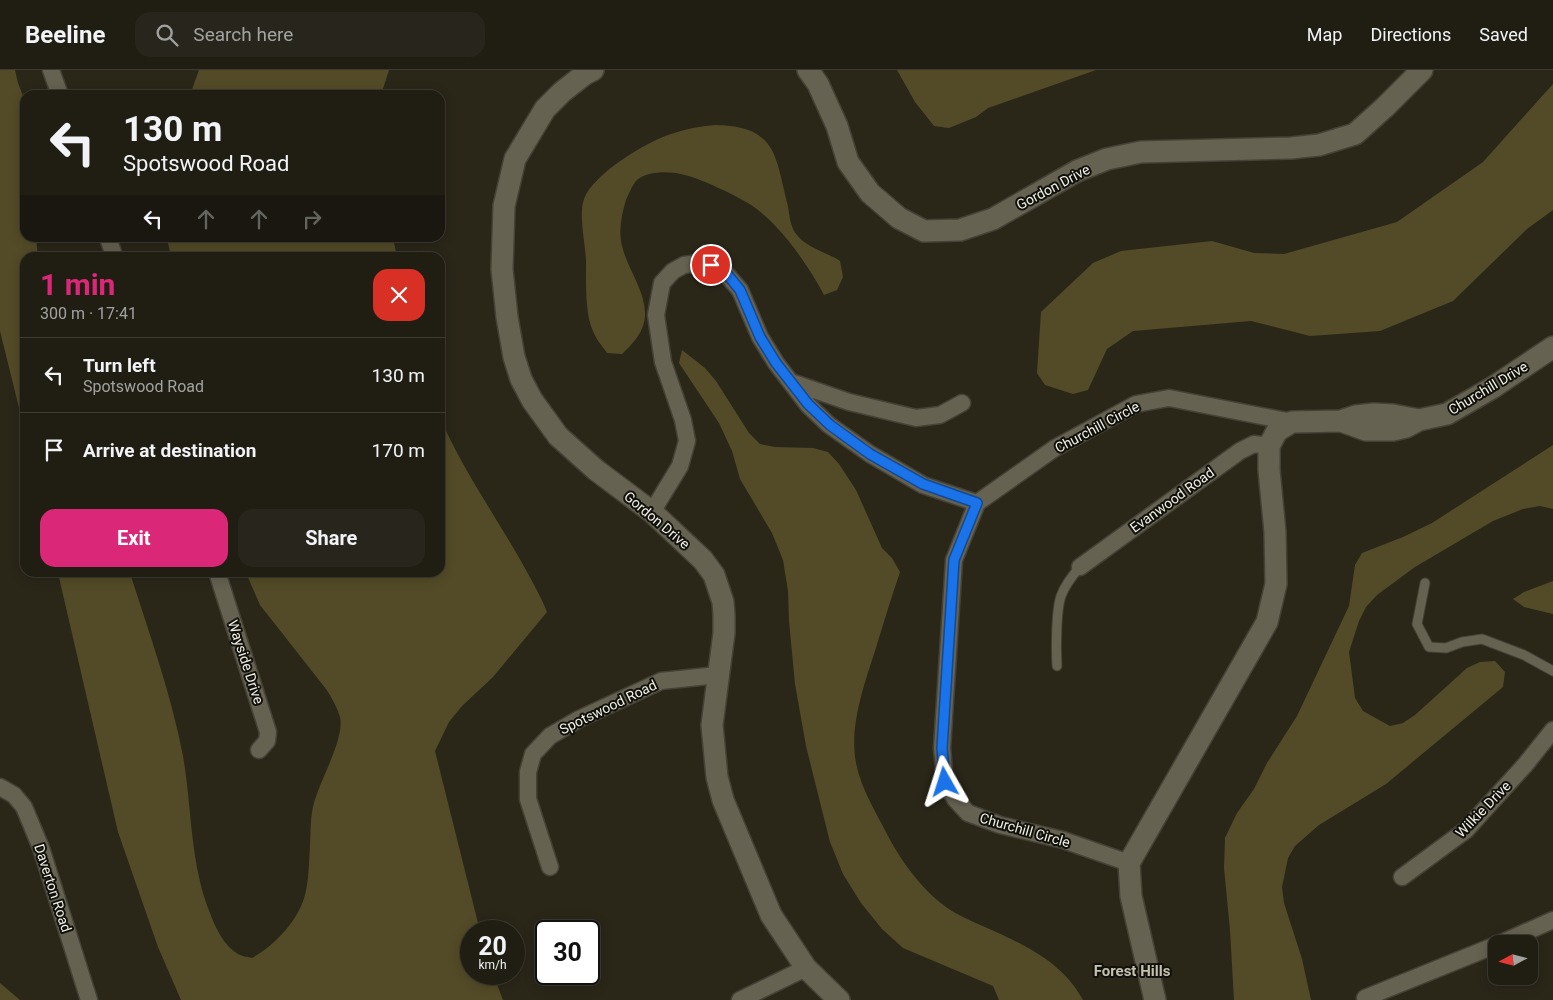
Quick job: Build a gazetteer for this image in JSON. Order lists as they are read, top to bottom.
{
  "streets": {
    "street": [
      "Gordon Drive",
      "Churchill Drive",
      "Churchill Circle",
      "Evanwood Road",
      "Wayside Drive",
      "Spotswood Road",
      "Wilkie Drive",
      "Daverton Road"
    ]
  },
  "crossings": [
    ["Gordon Drive", "Spotswood Road"],
    ["Churchill Drive", "Churchill Circle"]
  ],
  "districts": ["Forest Hills"],
  "north": "left",
  "page": {
    "header": "Beeline",
    "search": "Search here",
    "nav": ["Map", "Directions", "Saved"],
    "turn": ["130 m", "Spotswood Road"],
    "heading": ["1 min", "300 m · 17:41"],
    "list": [
      {
        "name": "Turn left",
        "note": "Spotswood Road",
        "value": "130 m"
      },
      {
        "name": "Arrive at destination",
        "value": "170 m"
      }
    ],
    "buttons": ["Exit", "Share"],
    "speed": "20 km/h",
    "limit": "30"
  }
}
